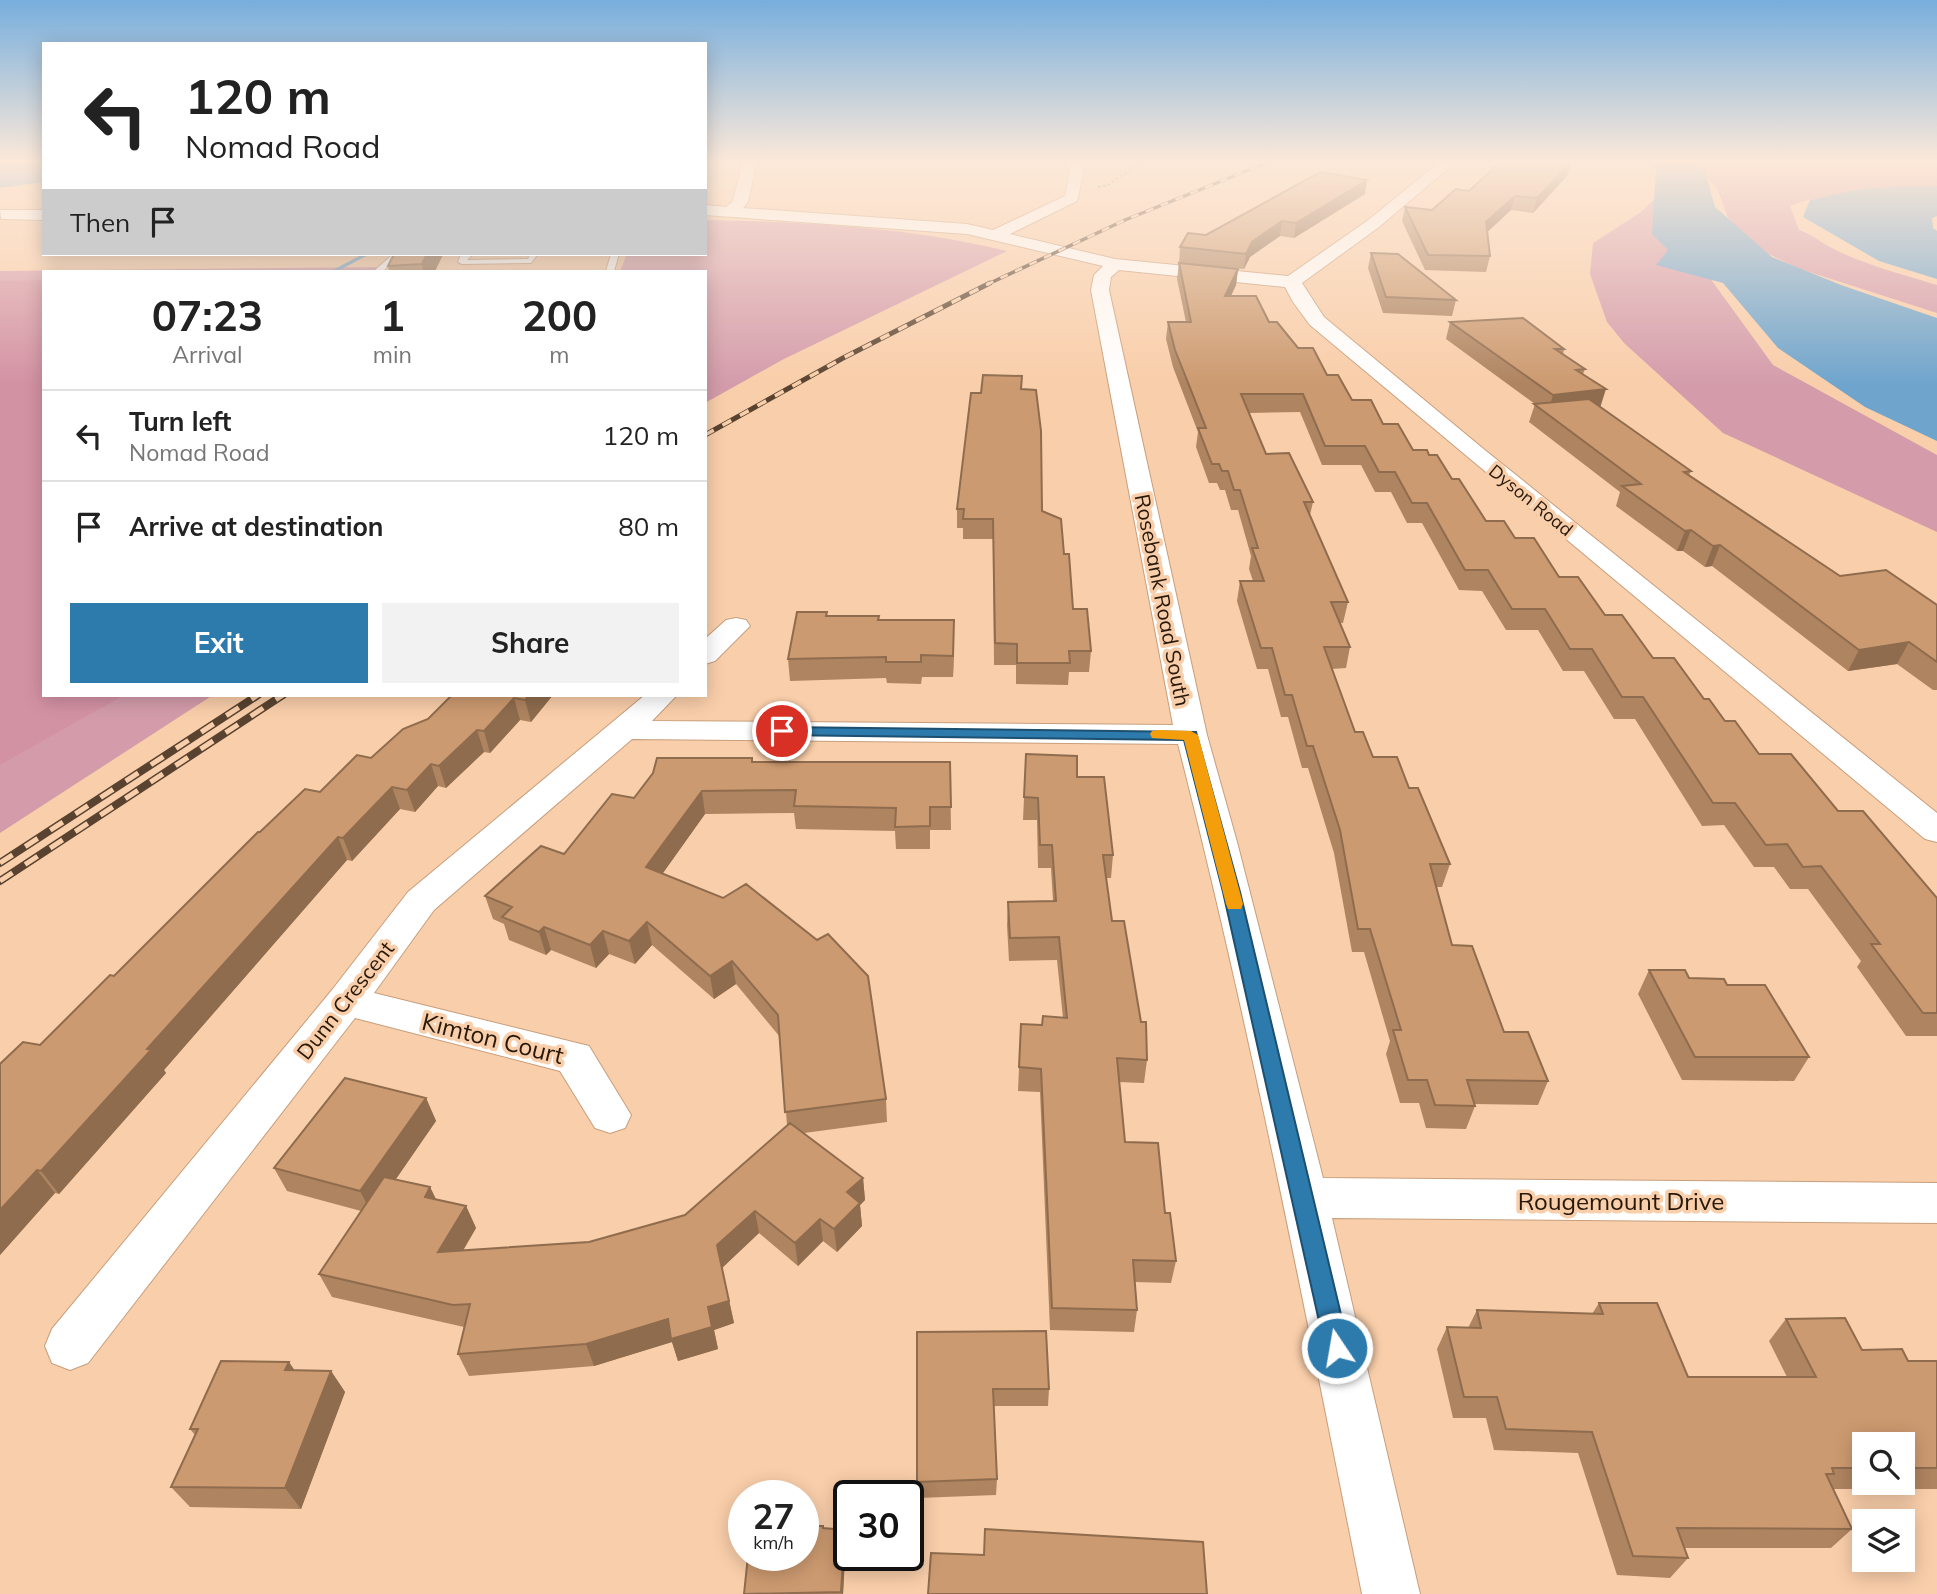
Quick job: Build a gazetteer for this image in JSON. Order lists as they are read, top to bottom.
{
  "streets": {
    "street": [
      "Dyson Road",
      "Rosebank Road South",
      "Dunn Crescent",
      "Kimton Court",
      "Rougemount Drive"
    ]
  },
  "crossings": [
    ["Rosebank Road South", "Rougemount Drive"],
    ["Dunn Crescent", "Kimton Court"]
  ],
  "page": {
    "turn": ["120 m", "Nomad Road"],
    "then": "Then",
    "eta": [
      "07:23",
      "Arrival",
      "1",
      "min",
      "200",
      "m"
    ],
    "list": [
      {
        "name": "Turn left",
        "note": "Nomad Road",
        "value": "120 m"
      },
      {
        "name": "Arrive at destination",
        "value": "80 m"
      }
    ],
    "buttons": ["Exit", "Share"],
    "speed": "27 km/h",
    "limit": "30"
  }
}
